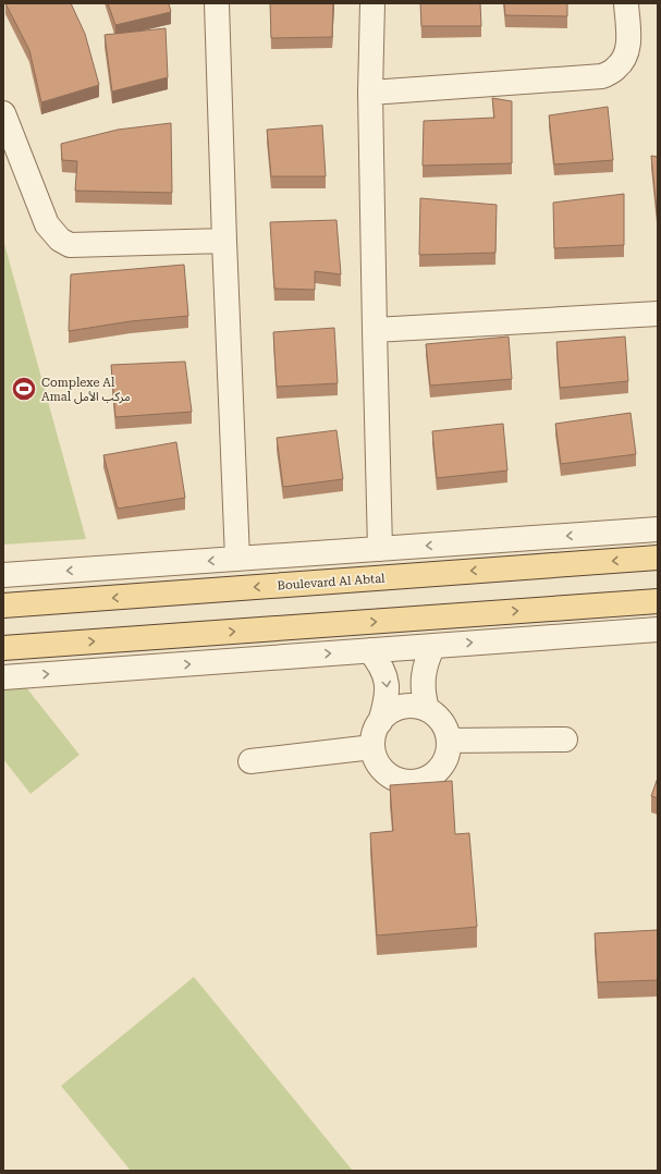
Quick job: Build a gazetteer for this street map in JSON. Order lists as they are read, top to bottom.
{
  "streets": {
    "main road": ["Boulevard Al Abtal"]
  },
  "places": {
    "sports": ["Complexe Al Amal مركب الأمل"]
  }
}
